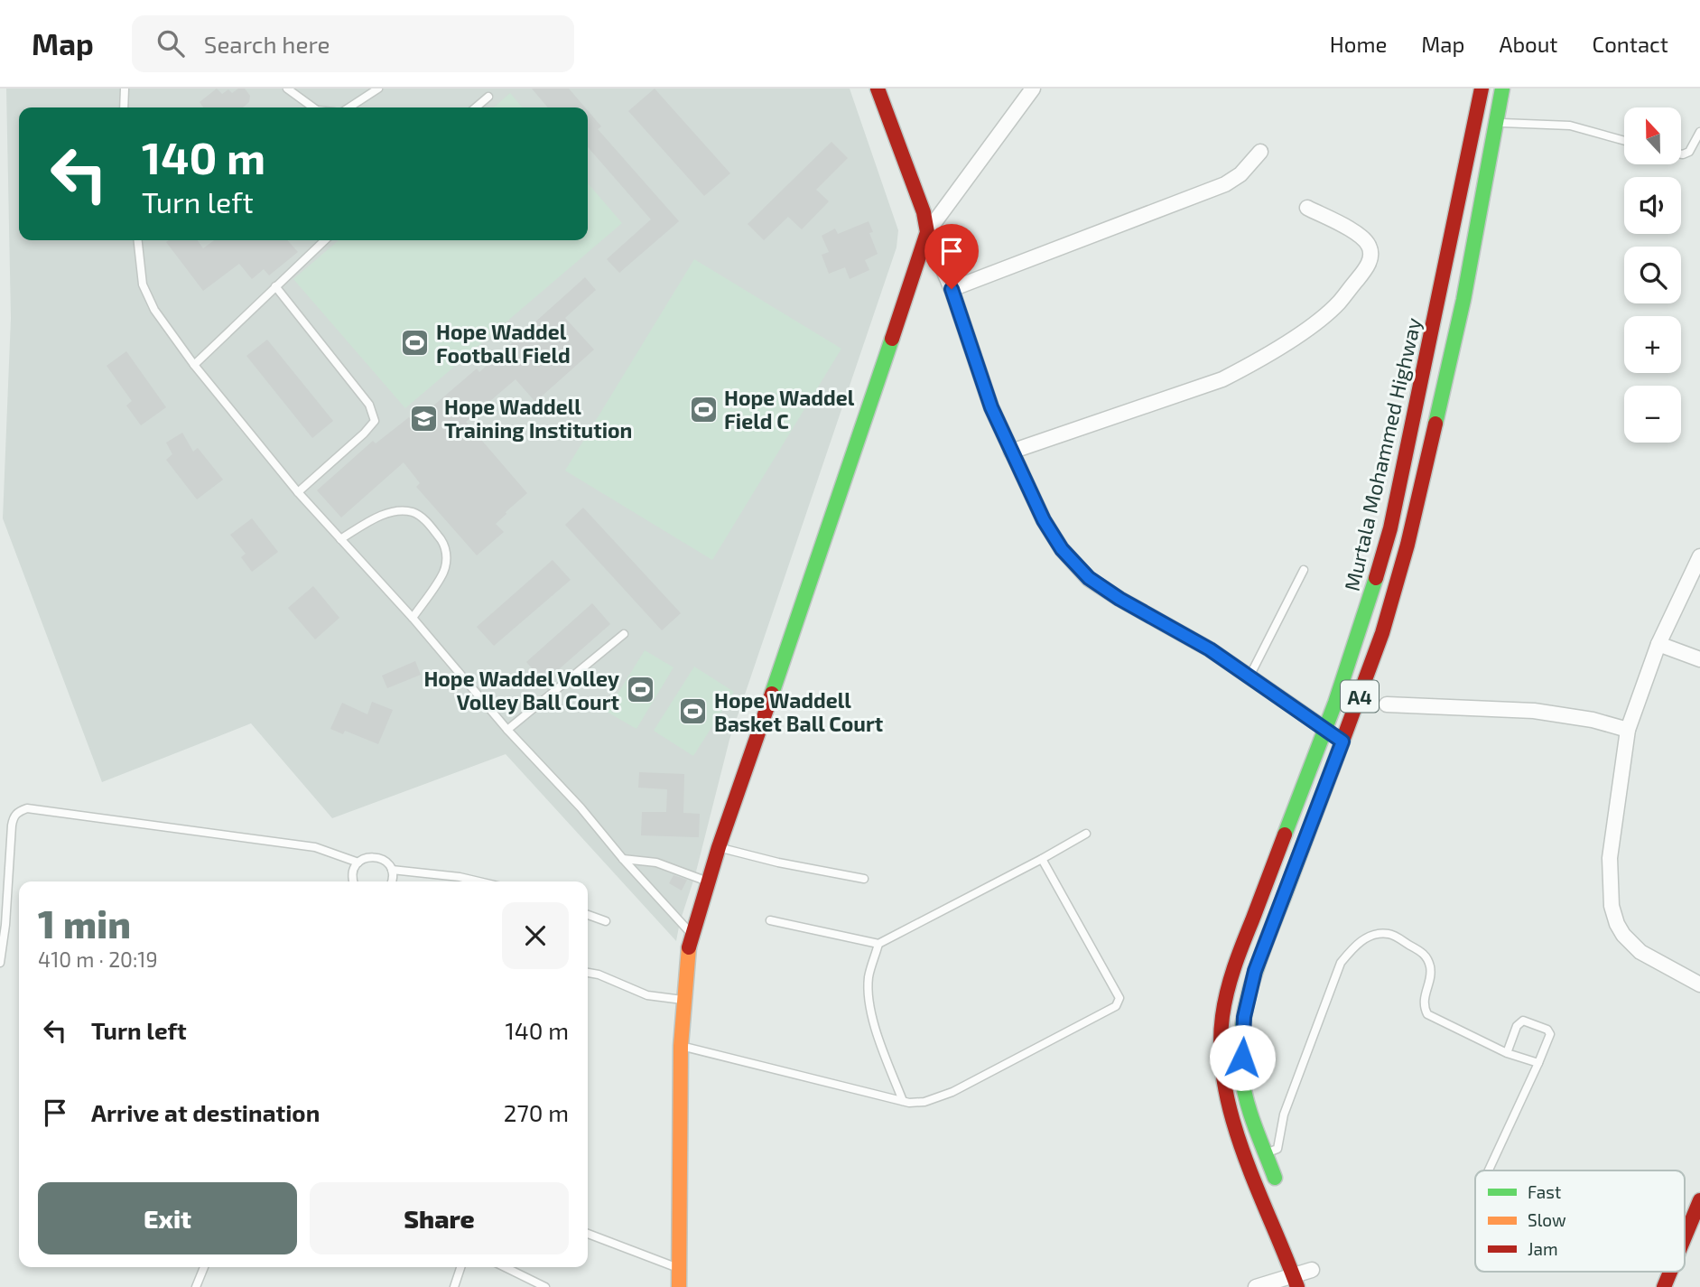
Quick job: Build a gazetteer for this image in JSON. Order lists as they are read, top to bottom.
{
  "streets": {
    "main road": ["Murtala Mohammed Highway", "A4"]
  },
  "places": {
    "sports": [
      "Hope Waddel Football Field",
      "Hope Waddel Field C",
      "Hope Waddel Volley Volley Ball Court",
      "Hope Waddell Basket Ball Court"
    ],
    "school or university": ["Hope Waddell Training Institution"]
  },
  "legend": ["Fast", "Slow", "Jam"],
  "north": "top",
  "page": {
    "header": "Map",
    "search": "Search here",
    "nav": [
      "Home",
      "Map",
      "About",
      "Contact"
    ],
    "map_buttons": ["+", "−"],
    "turn": ["140 m", "Turn left"],
    "heading": ["1 min", "410 m · 20:19"],
    "list": [
      {
        "name": "Turn left",
        "value": "140 m"
      },
      {
        "name": "Arrive at destination",
        "value": "270 m"
      }
    ],
    "buttons": ["Exit", "Share"]
  }
}
